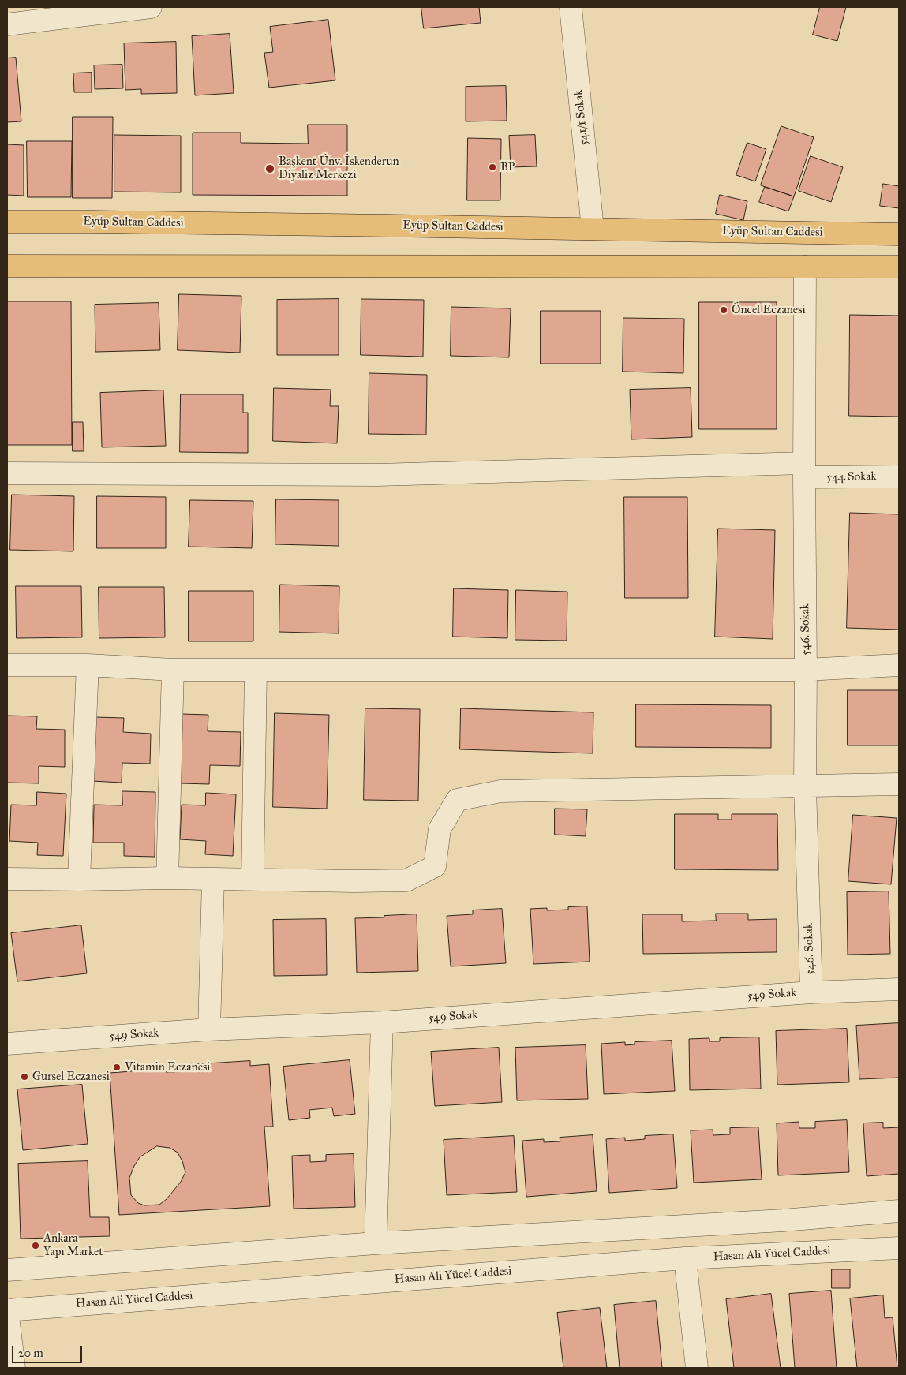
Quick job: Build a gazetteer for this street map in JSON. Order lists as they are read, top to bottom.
{
  "streets": {
    "main road": ["Eyüp Sultan Caddesi"],
    "street": [
      "541/1 Sokak",
      "544 Sokak",
      "546. Sokak",
      "549 Sokak",
      "Hasan Ali Yücel Caddesi"
    ]
  },
  "crossings": [
    ["541/1 Sokak", "Eyüp Sultan Caddesi"],
    ["544 Sokak", "546. Sokak"],
    ["546. Sokak", "549 Sokak"]
  ],
  "places": [
    "BP",
    "Başkent Ünv. İskenderun Diyaliz Merkezi",
    "Öncel Eczanesi",
    "Vitamin Eczanesi",
    "Gursel Eczanesi",
    "Ankara Yapı Market"
  ],
  "scale_bar": "20 m"
}
